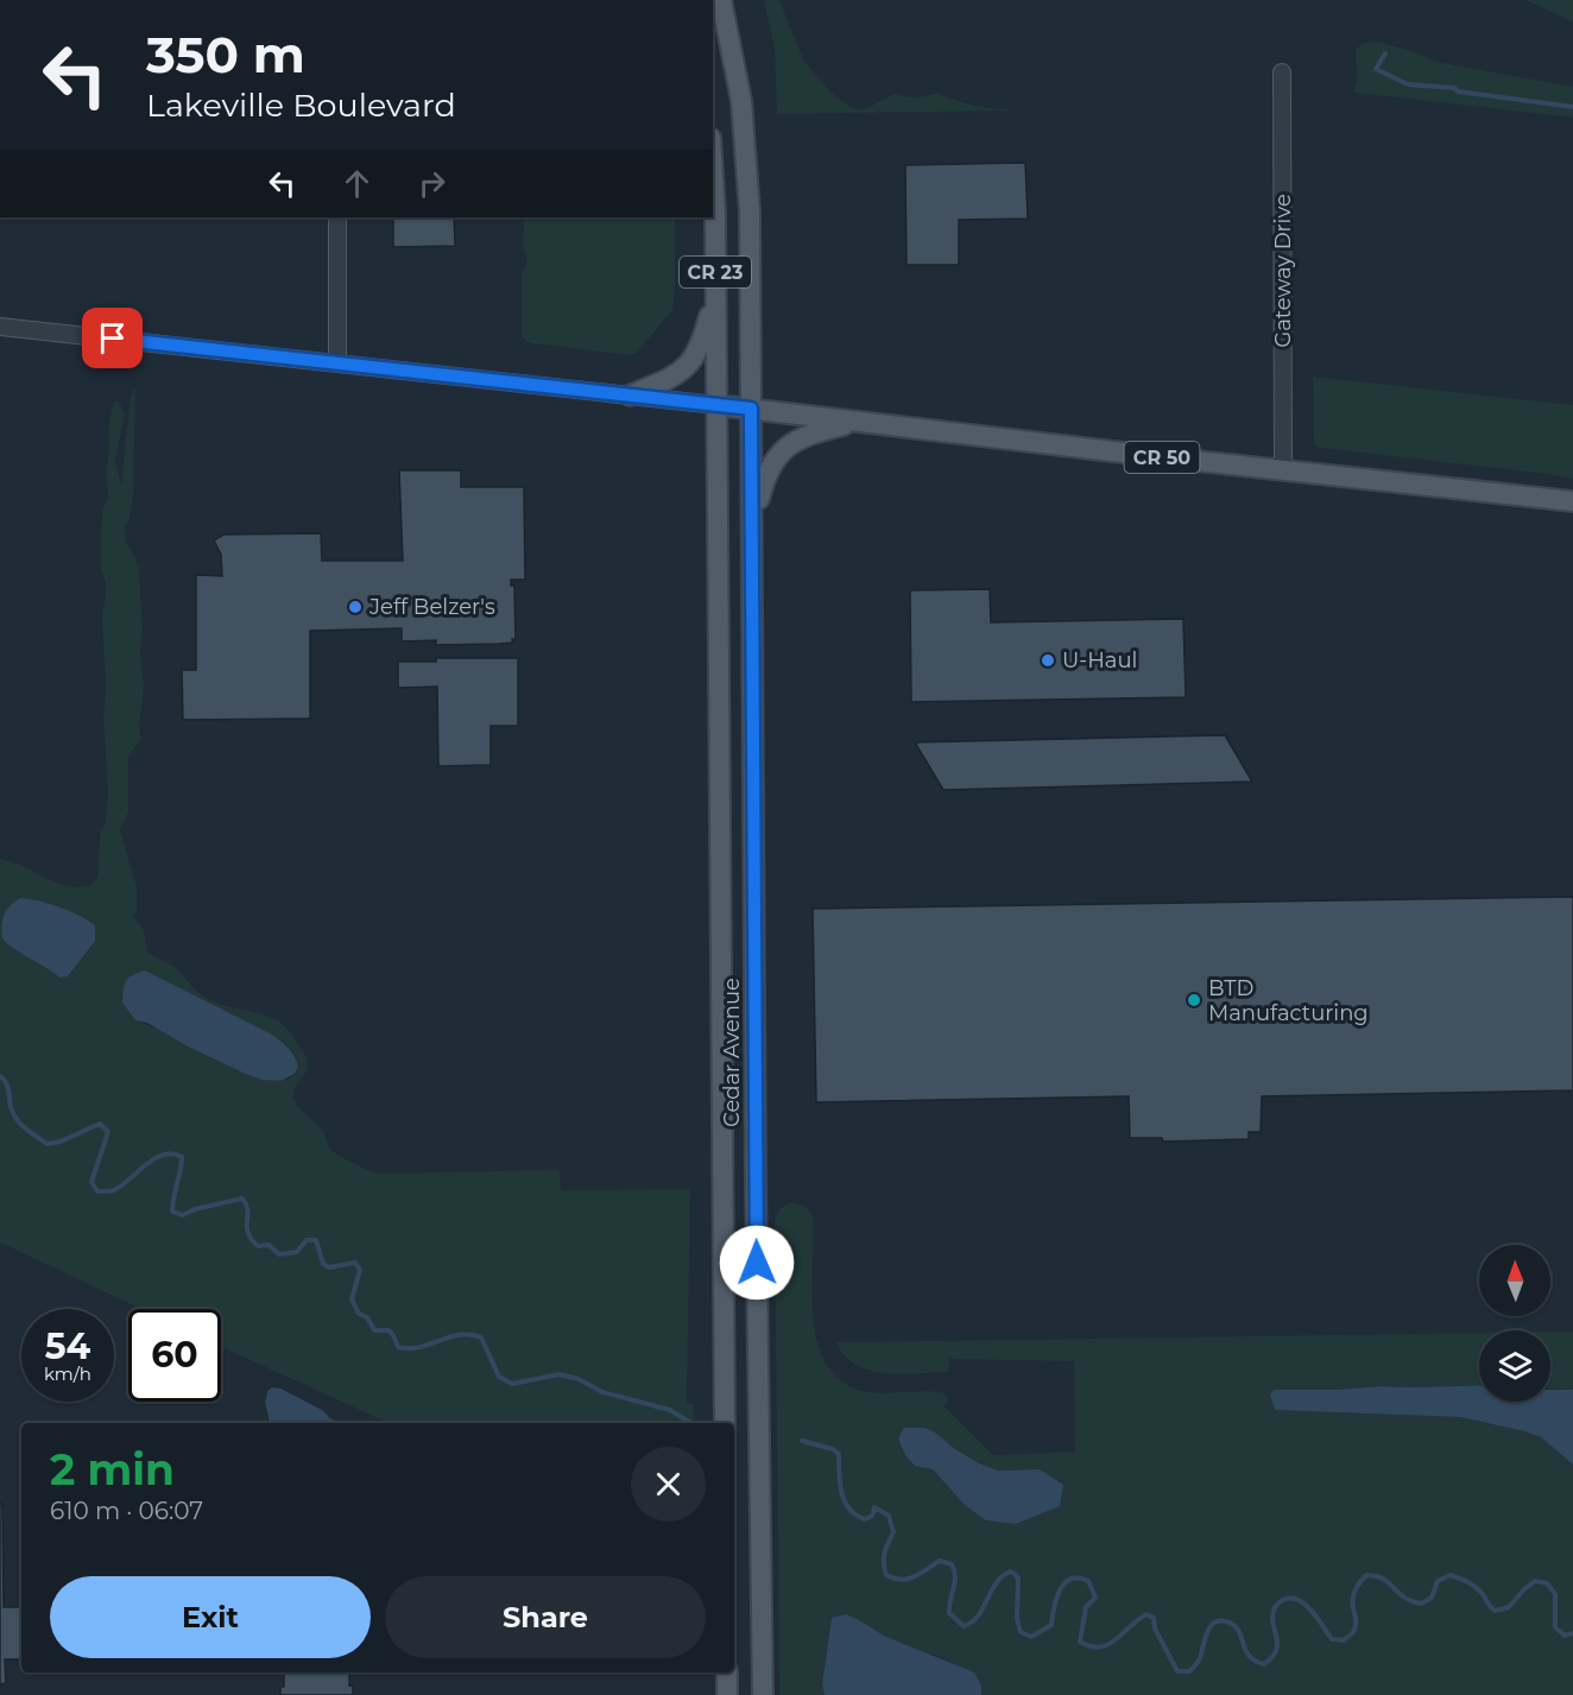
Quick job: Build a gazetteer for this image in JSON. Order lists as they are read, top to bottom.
{
  "streets": {
    "main road": ["CR 23", "CR 50", "Cedar Avenue"],
    "street": ["Gateway Drive"]
  },
  "crossings": [
    ["Gateway Drive", "CR 50"],
    ["CR 23", "CR 50"],
    ["CR 23", "Cedar Avenue"],
    ["CR 50", "Cedar Avenue"]
  ],
  "places": ["Jeff Belzer's", "U-Haul", "BTD Manufacturing"],
  "north": "top",
  "page": {
    "turn": ["350 m", "Lakeville Boulevard"],
    "speed": "54 km/h",
    "limit": "60",
    "heading": ["2 min", "610 m · 06:07"],
    "buttons": ["Exit", "Share"]
  }
}
